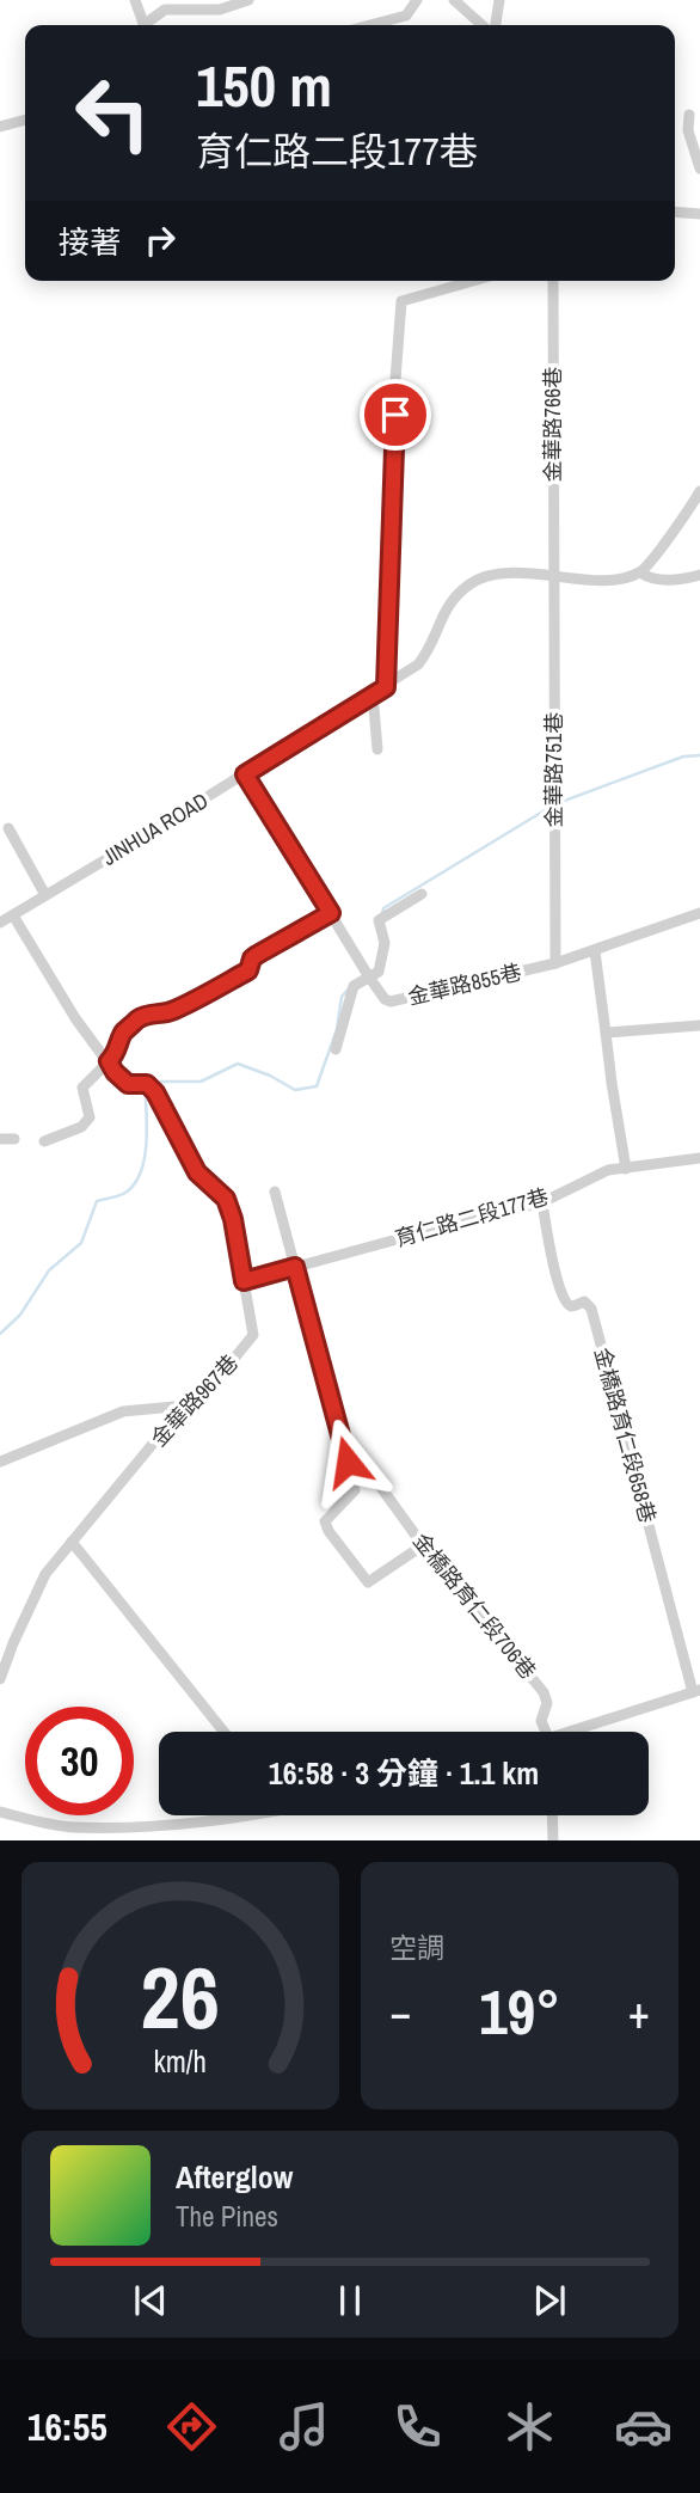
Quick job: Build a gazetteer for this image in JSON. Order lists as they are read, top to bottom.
{
  "streets": {
    "street": [
      "金華路766巷",
      "金華路751巷",
      "JINHUA ROAD",
      "金華路855巷",
      "育仁路二段177巷",
      "金華路967巷",
      "金橋路育仁段658巷",
      "金橋路育仁段706巷"
    ]
  },
  "crossings": [
    ["金華路766巷", "金華路751巷"],
    ["金華路766巷", "JINHUA ROAD"],
    ["金華路751巷", "JINHUA ROAD"],
    ["金華路751巷", "金華路855巷"],
    ["JINHUA ROAD", "金華路855巷"],
    ["JINHUA ROAD", "金華路967巷"],
    ["育仁路二段177巷", "金華路967巷"],
    ["育仁路二段177巷", "金橋路育仁段658巷"]
  ],
  "page": {
    "turn": ["150 m", "育仁路二段177巷"],
    "then": "接著",
    "limit": "30",
    "trip": "16:58 · 3 分鐘 · 1.1 km",
    "tile": "空調",
    "heat": ["−", "19°", "+"],
    "song": ["Afterglow", "The Pines"],
    "tabs": "16:55",
    "gauge": ["26", "km/h"]
  }
}
